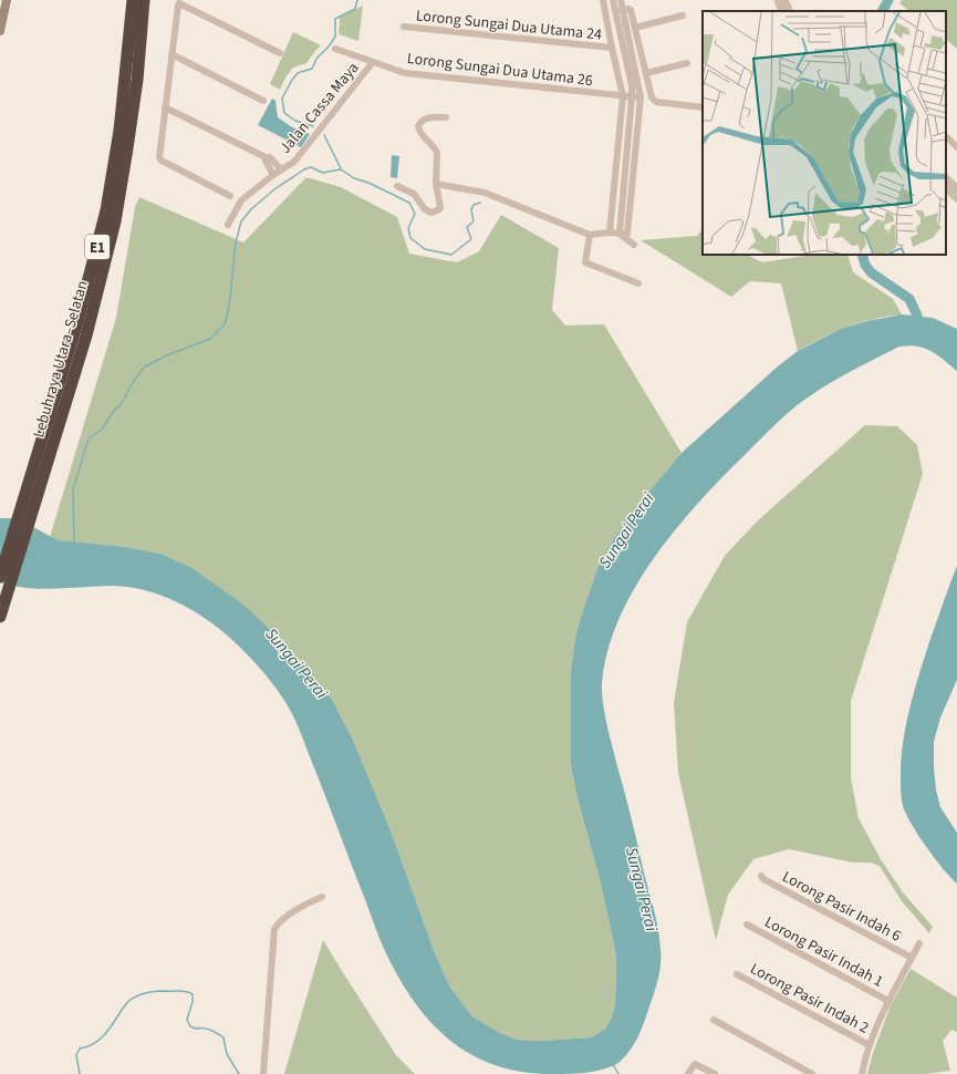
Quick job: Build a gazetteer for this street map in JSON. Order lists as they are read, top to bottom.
{
  "streets": {
    "highway": ["E1", "Lebuhraya Utara–Selatan"],
    "street": [
      "Lorong Sungai Dua Utama 24",
      "Lorong Sungai Dua Utama 26",
      "Jalan Cassa Maya",
      "Lorong Pasir Indah 6",
      "Lorong Pasir Indah 1",
      "Lorong Pasir Indah 2"
    ]
  },
  "crossings": [
    ["Lorong Sungai Dua Utama 26", "Jalan Cassa Maya"]
  ],
  "water": ["Sungai Perai"]
}
